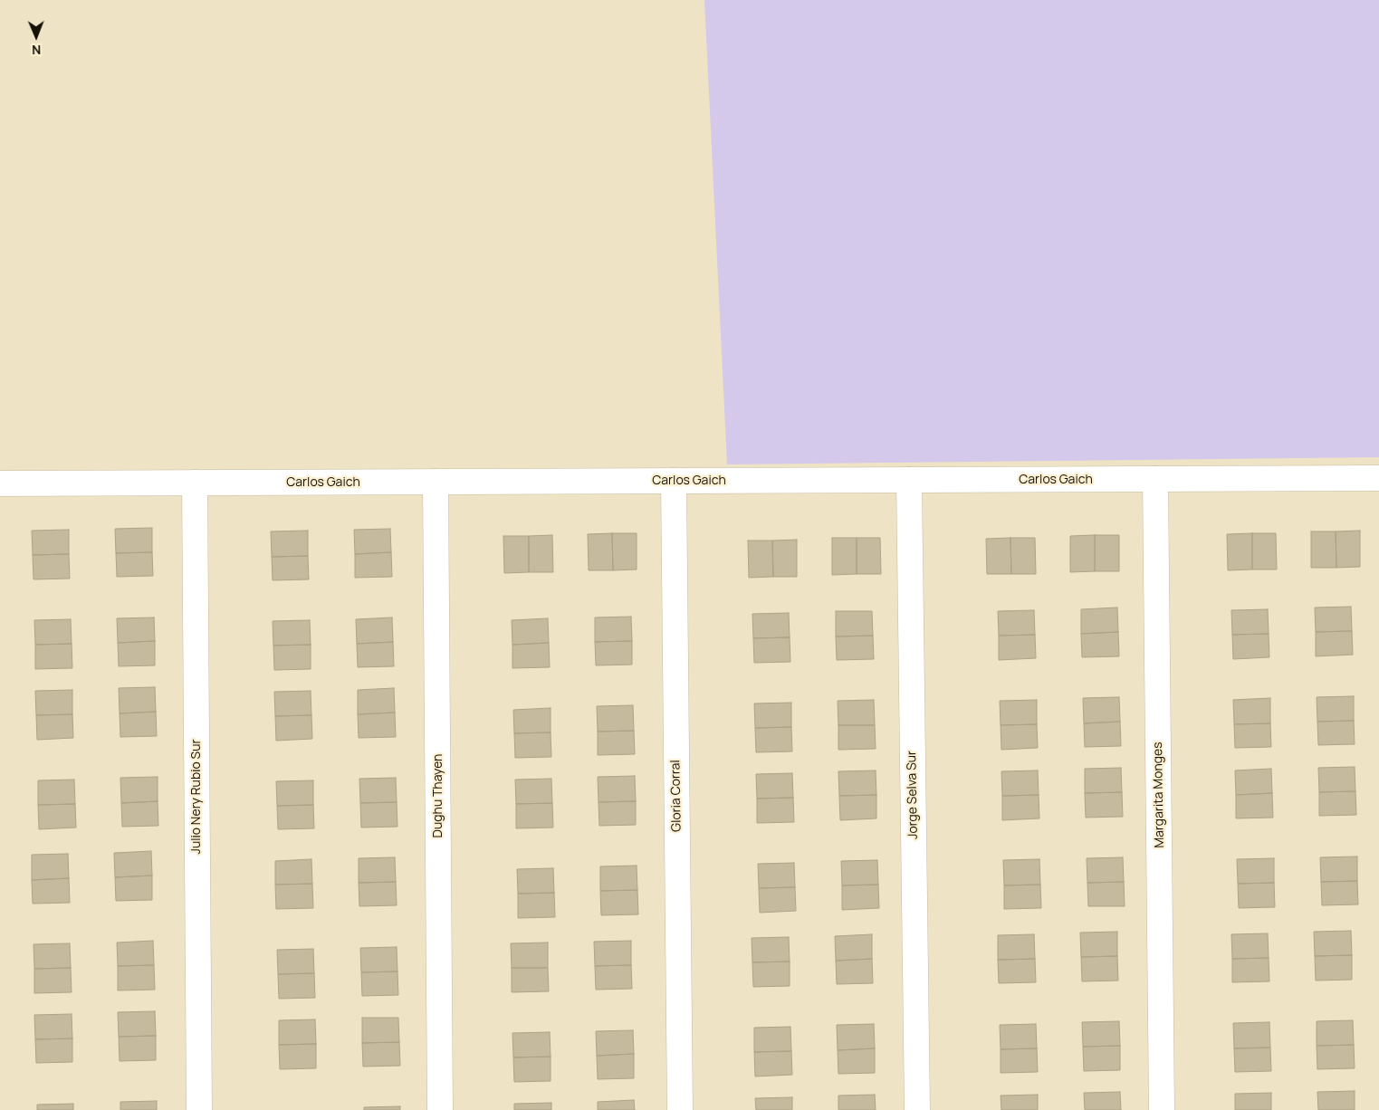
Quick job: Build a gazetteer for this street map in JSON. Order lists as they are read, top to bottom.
{
  "streets": {
    "street": [
      "Carlos Gaich",
      "Jorge Selva Sur",
      "Margarita Monges",
      "Dughu Thayen",
      "Gloria Corral",
      "Julio Nery Rubio Sur"
    ]
  },
  "crossings": [
    ["Carlos Gaich", "Jorge Selva Sur"],
    ["Carlos Gaich", "Margarita Monges"],
    ["Carlos Gaich", "Dughu Thayen"],
    ["Carlos Gaich", "Gloria Corral"],
    ["Carlos Gaich", "Julio Nery Rubio Sur"]
  ],
  "north": "bottom"
}
